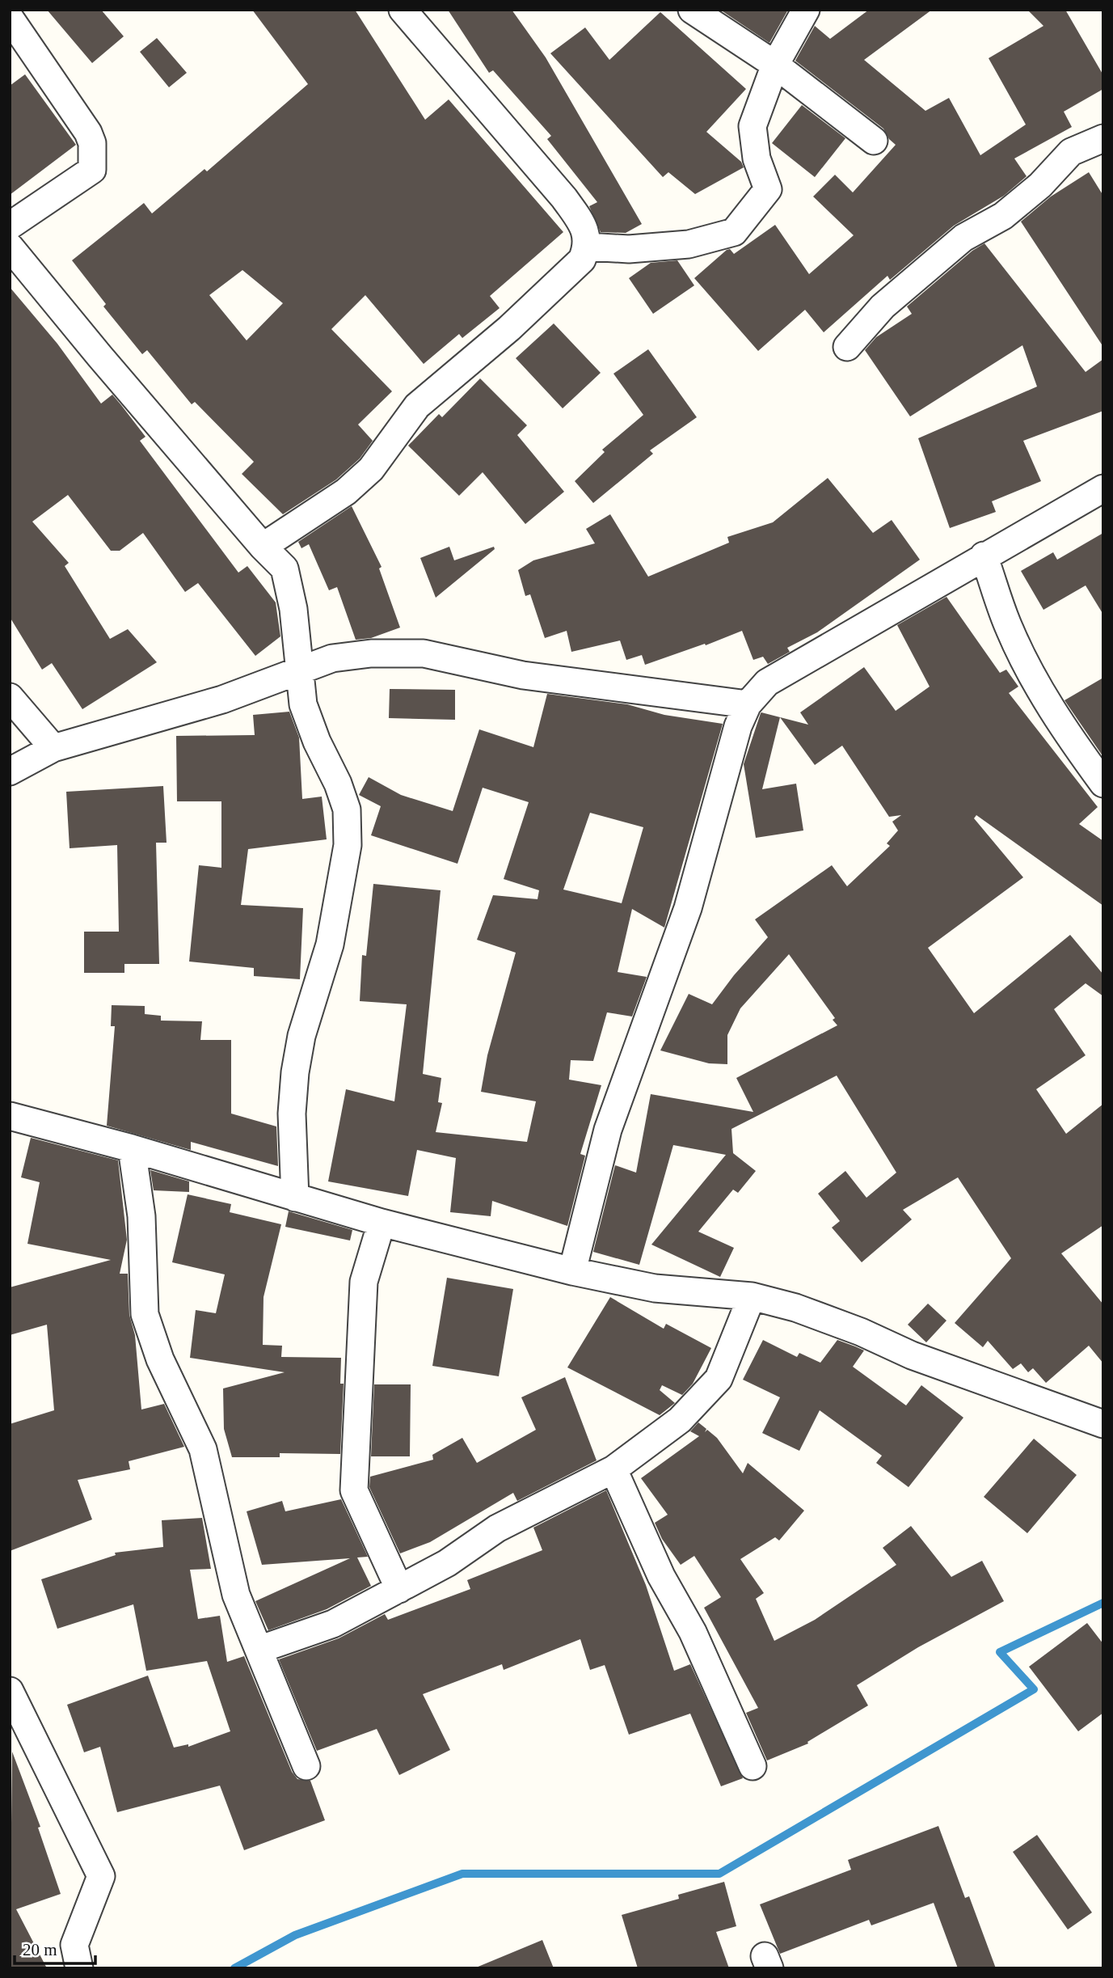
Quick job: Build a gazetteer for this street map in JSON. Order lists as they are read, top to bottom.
{
  "scale_bar": "20 m"
}
